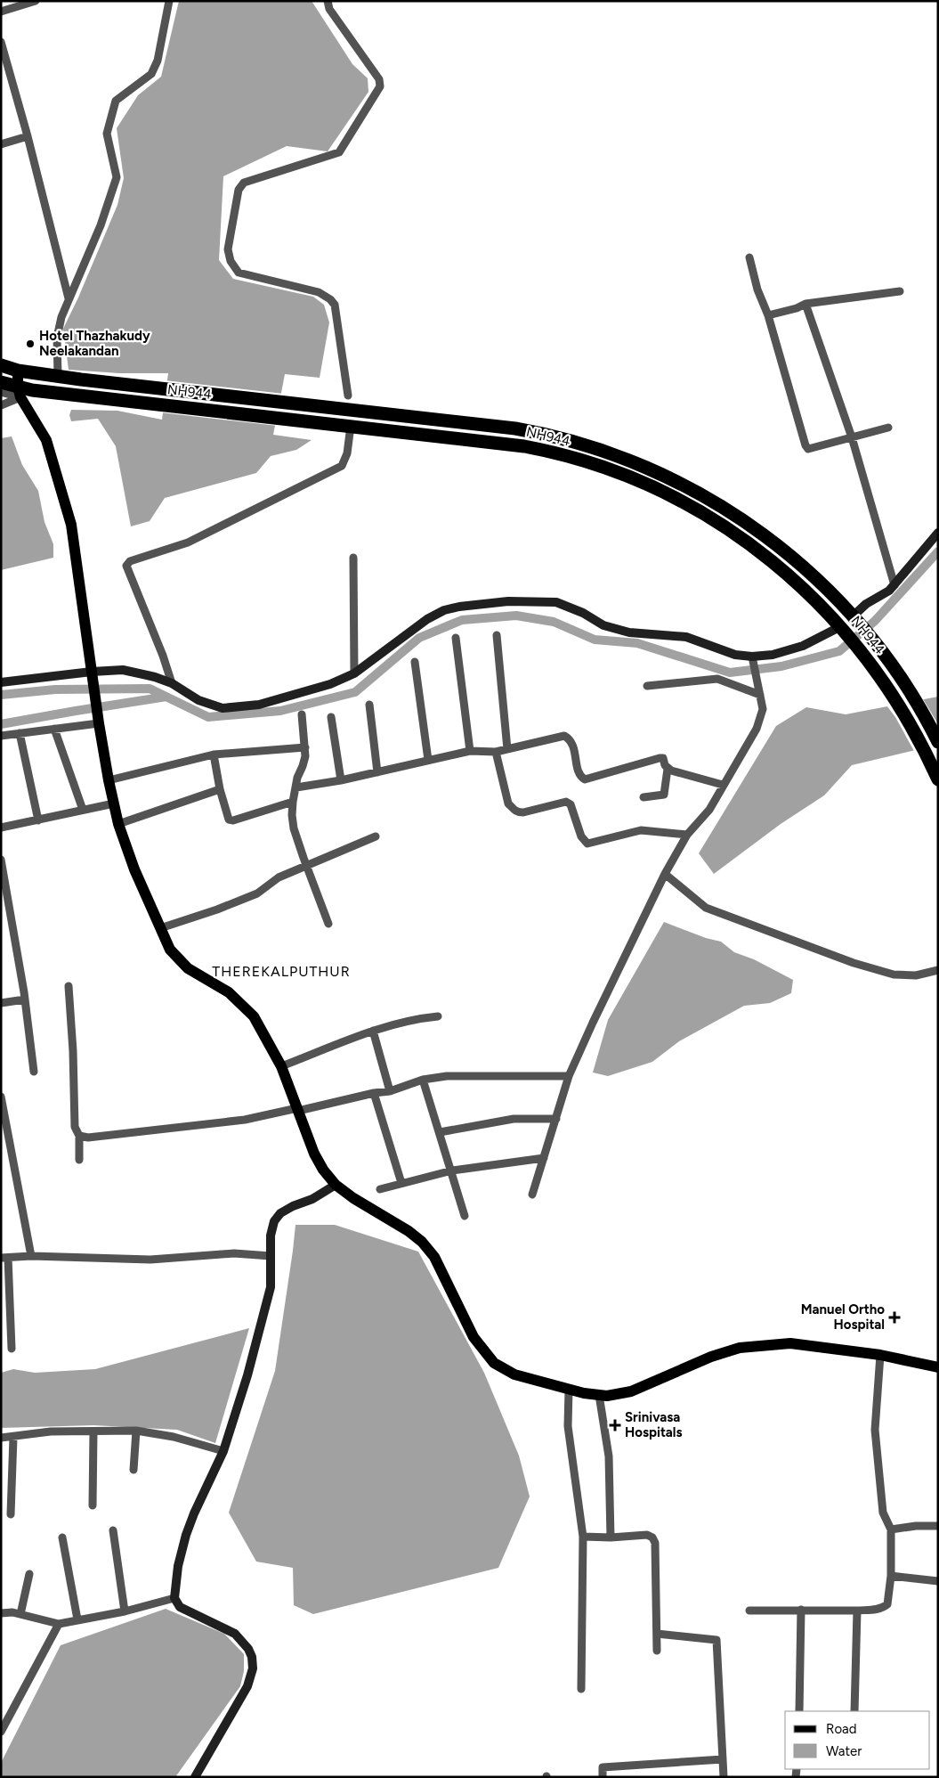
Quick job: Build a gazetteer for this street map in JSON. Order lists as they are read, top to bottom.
{
  "streets": {
    "highway": ["NH944"]
  },
  "districts": ["THEREKALPUTHUR"],
  "places": {
    "other": ["Hotel Thazhakudy Neelakandan"],
    "health": ["Manuel Ortho Hospital", "Srinivasa Hospitals"]
  },
  "legend": ["Road", "Water"]
}
